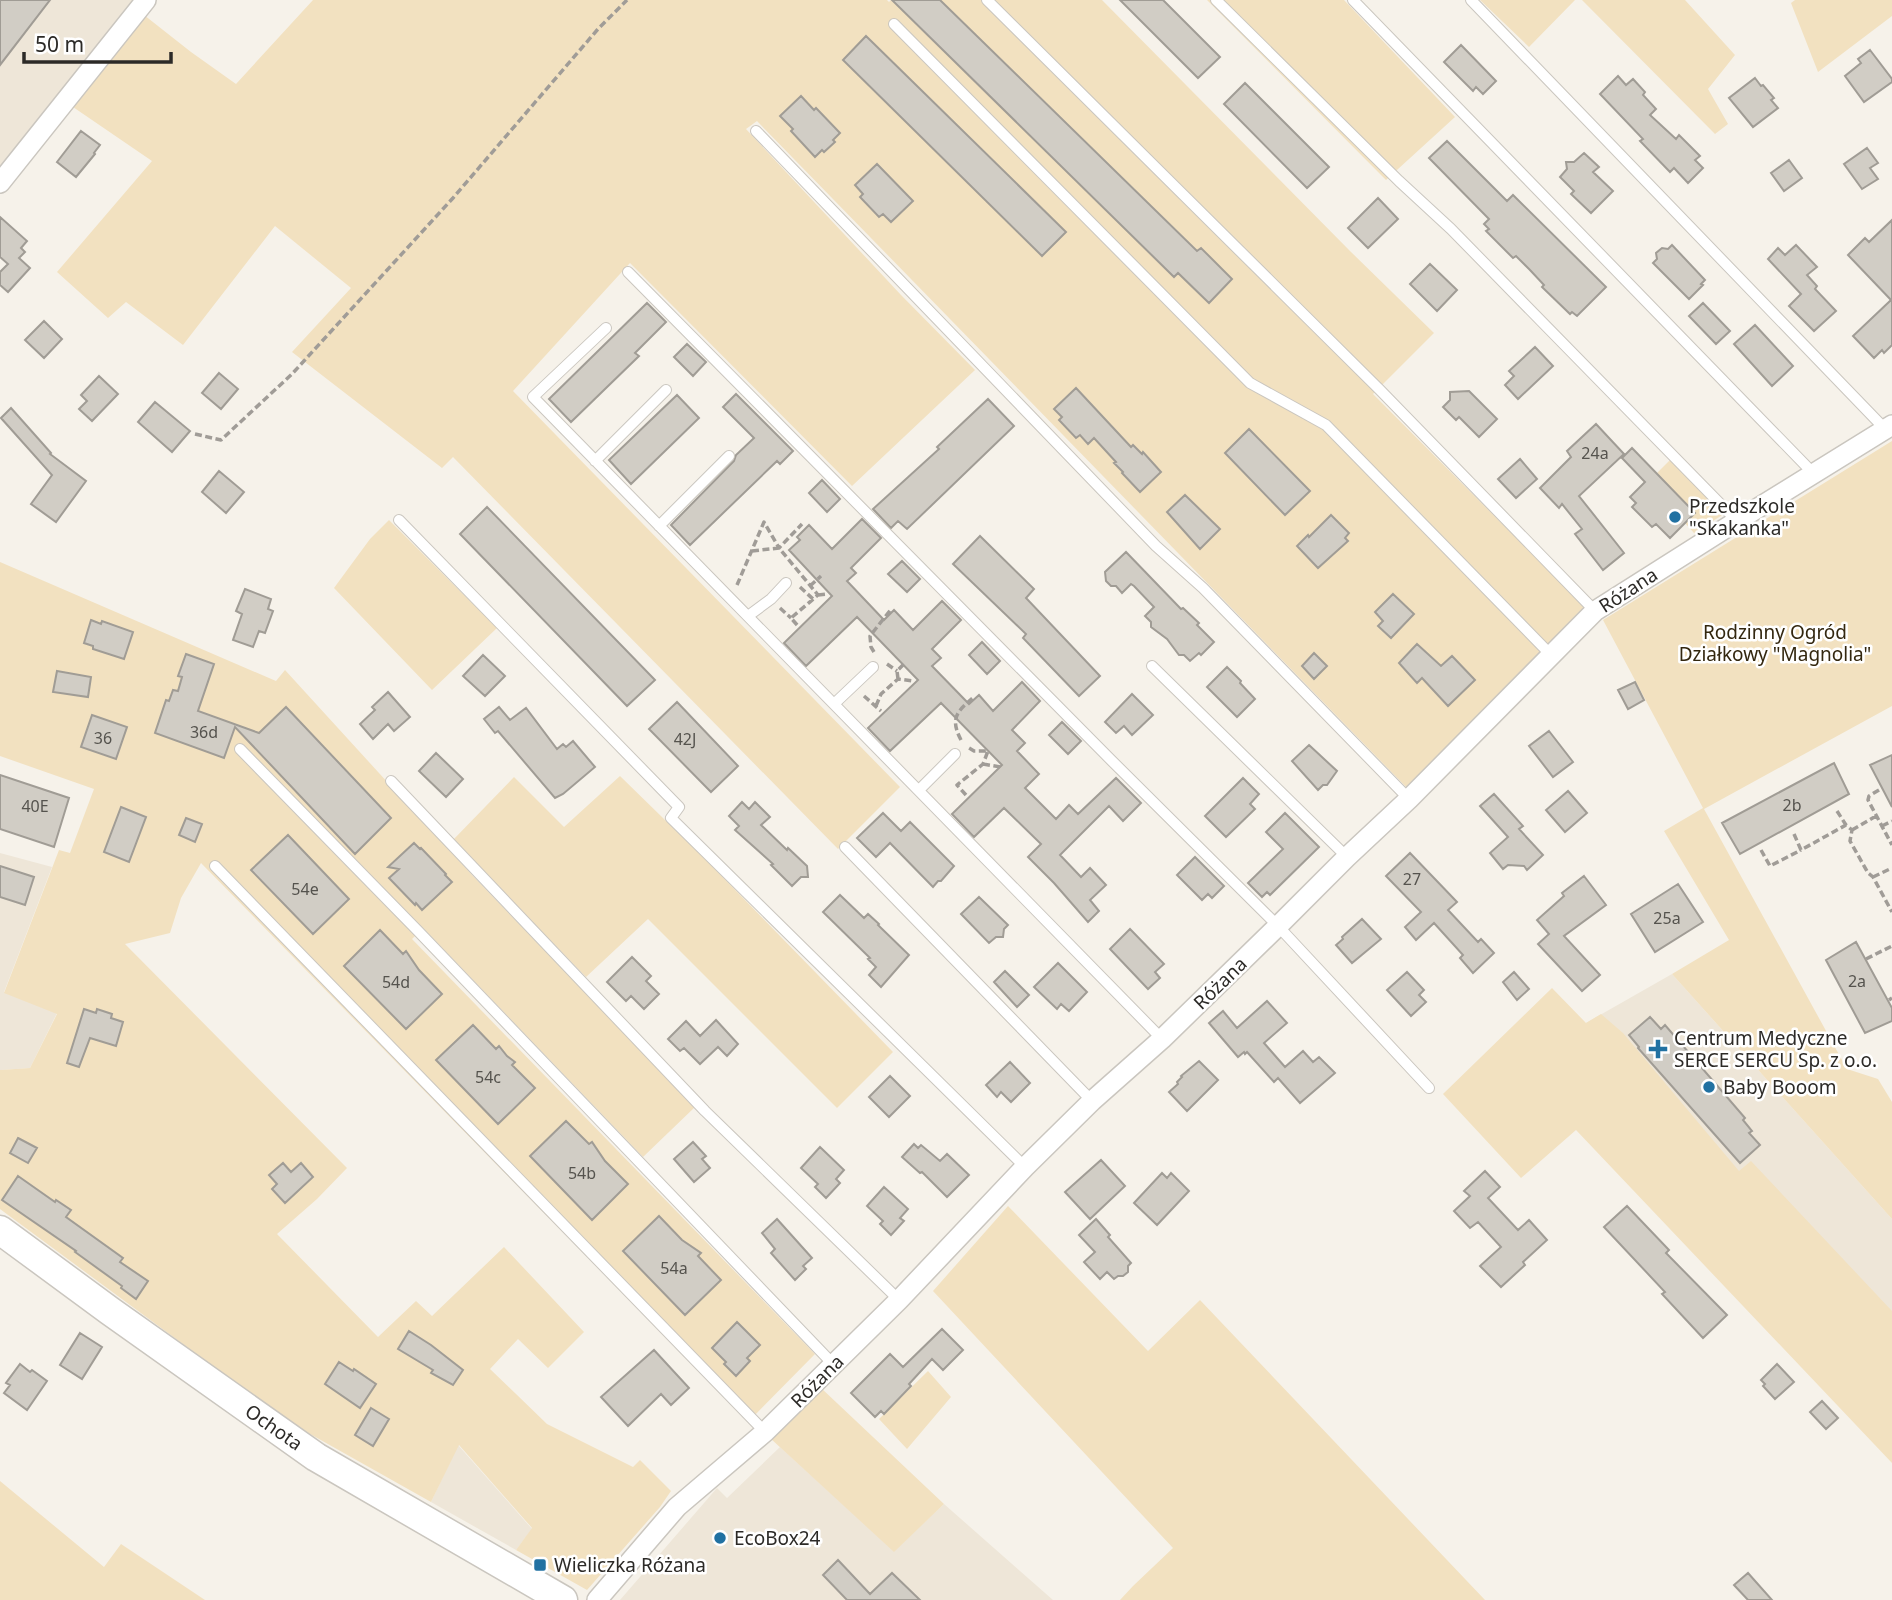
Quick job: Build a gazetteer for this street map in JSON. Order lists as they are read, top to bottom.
{
  "streets": {
    "street": ["Różana", "Ochota"]
  },
  "parks": ["Rodzinny Ogród Działkowy \"Magnolia\""],
  "places": {
    "other": ["Przedszkole \"Skakanka\"", "Baby Booom", "EcoBox24"],
    "health": ["Centrum Medyczne SERCE SERCU Sp. z o.o."],
    "transit": ["Wieliczka Różana"]
  },
  "house_numbers": [
    "24a",
    "36d",
    "36",
    "42J",
    "2b",
    "40E",
    "27",
    "54e",
    "25a",
    "2a",
    "54d",
    "54c",
    "54b",
    "54a"
  ],
  "scale_bar": "50 m"
}
